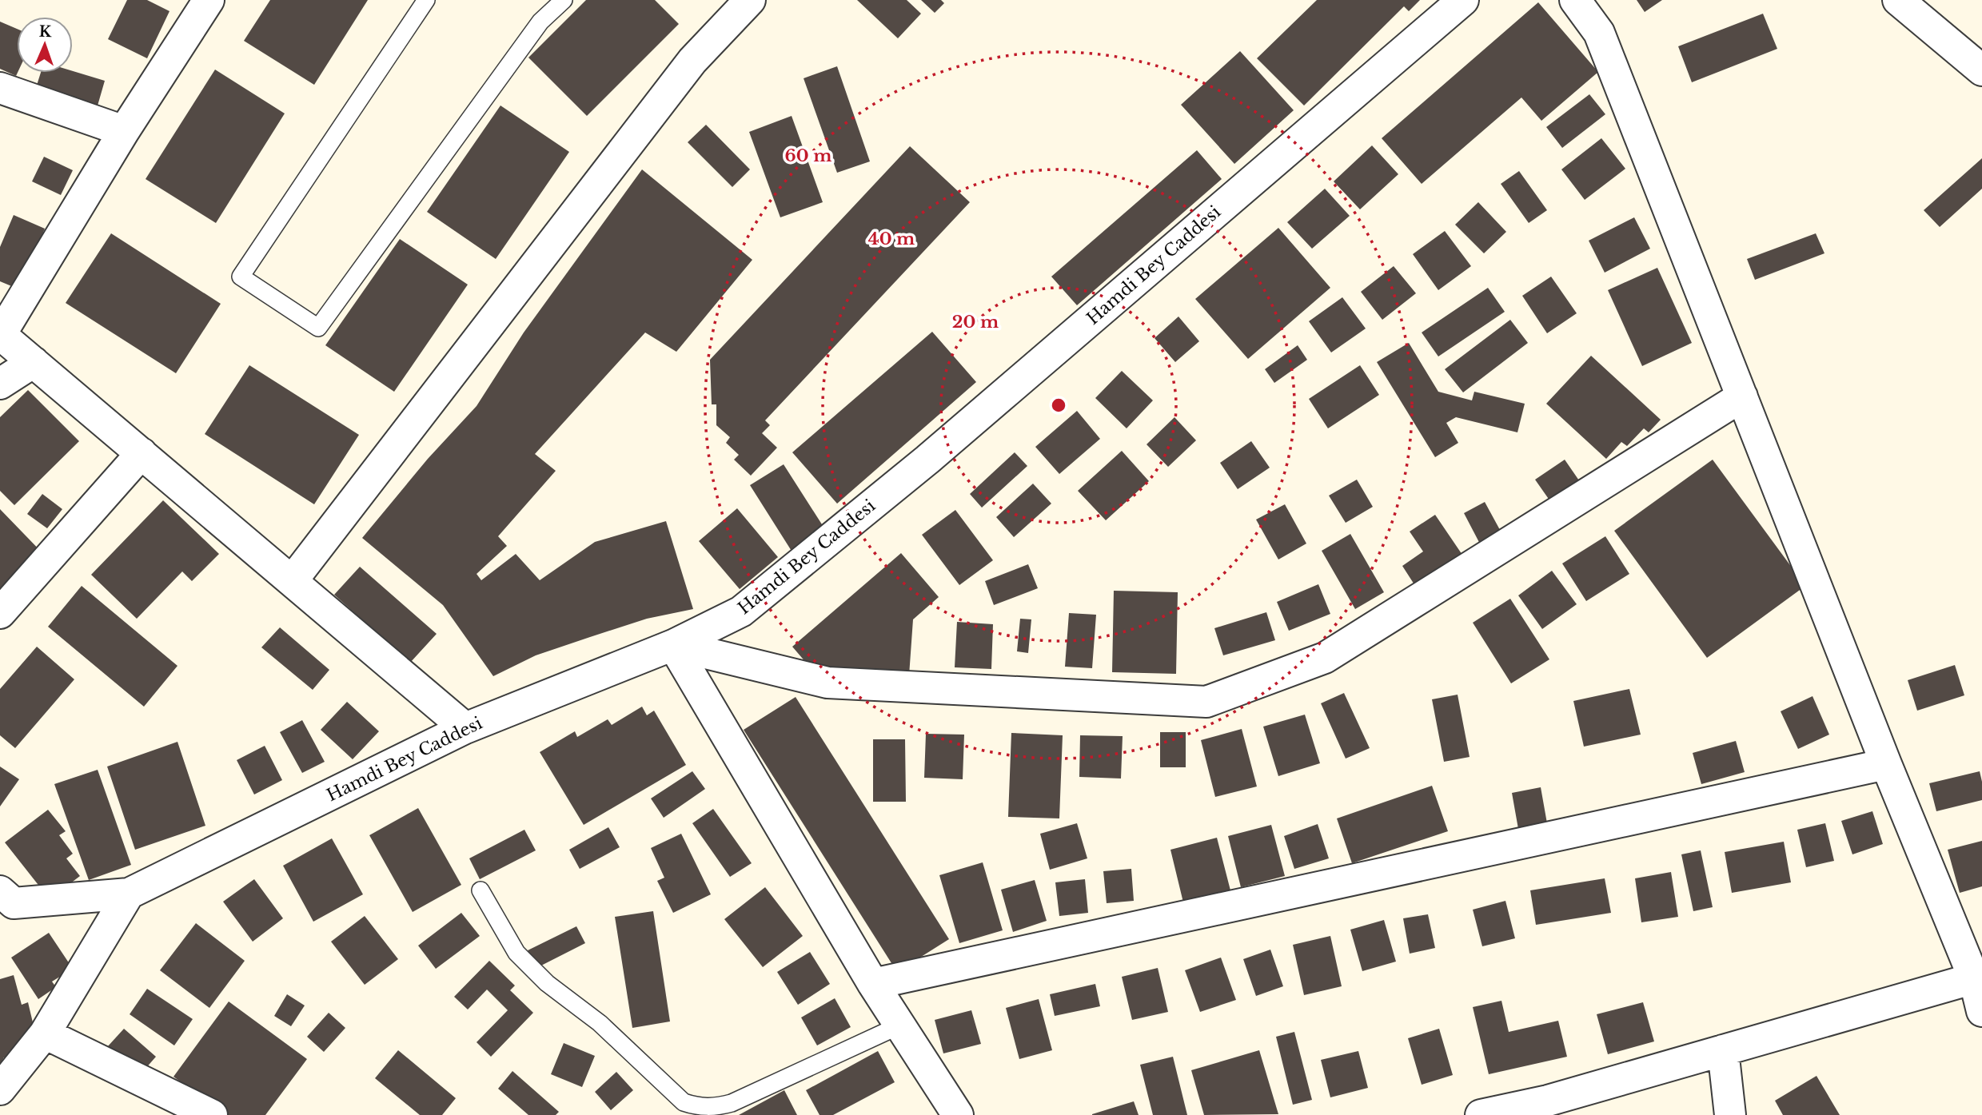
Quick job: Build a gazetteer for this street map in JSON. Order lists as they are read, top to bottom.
{
  "streets": {
    "street": ["Hamdi Bey Caddesi"]
  },
  "north": "top",
  "rings": ["60 m", "40 m", "20 m"]
}
